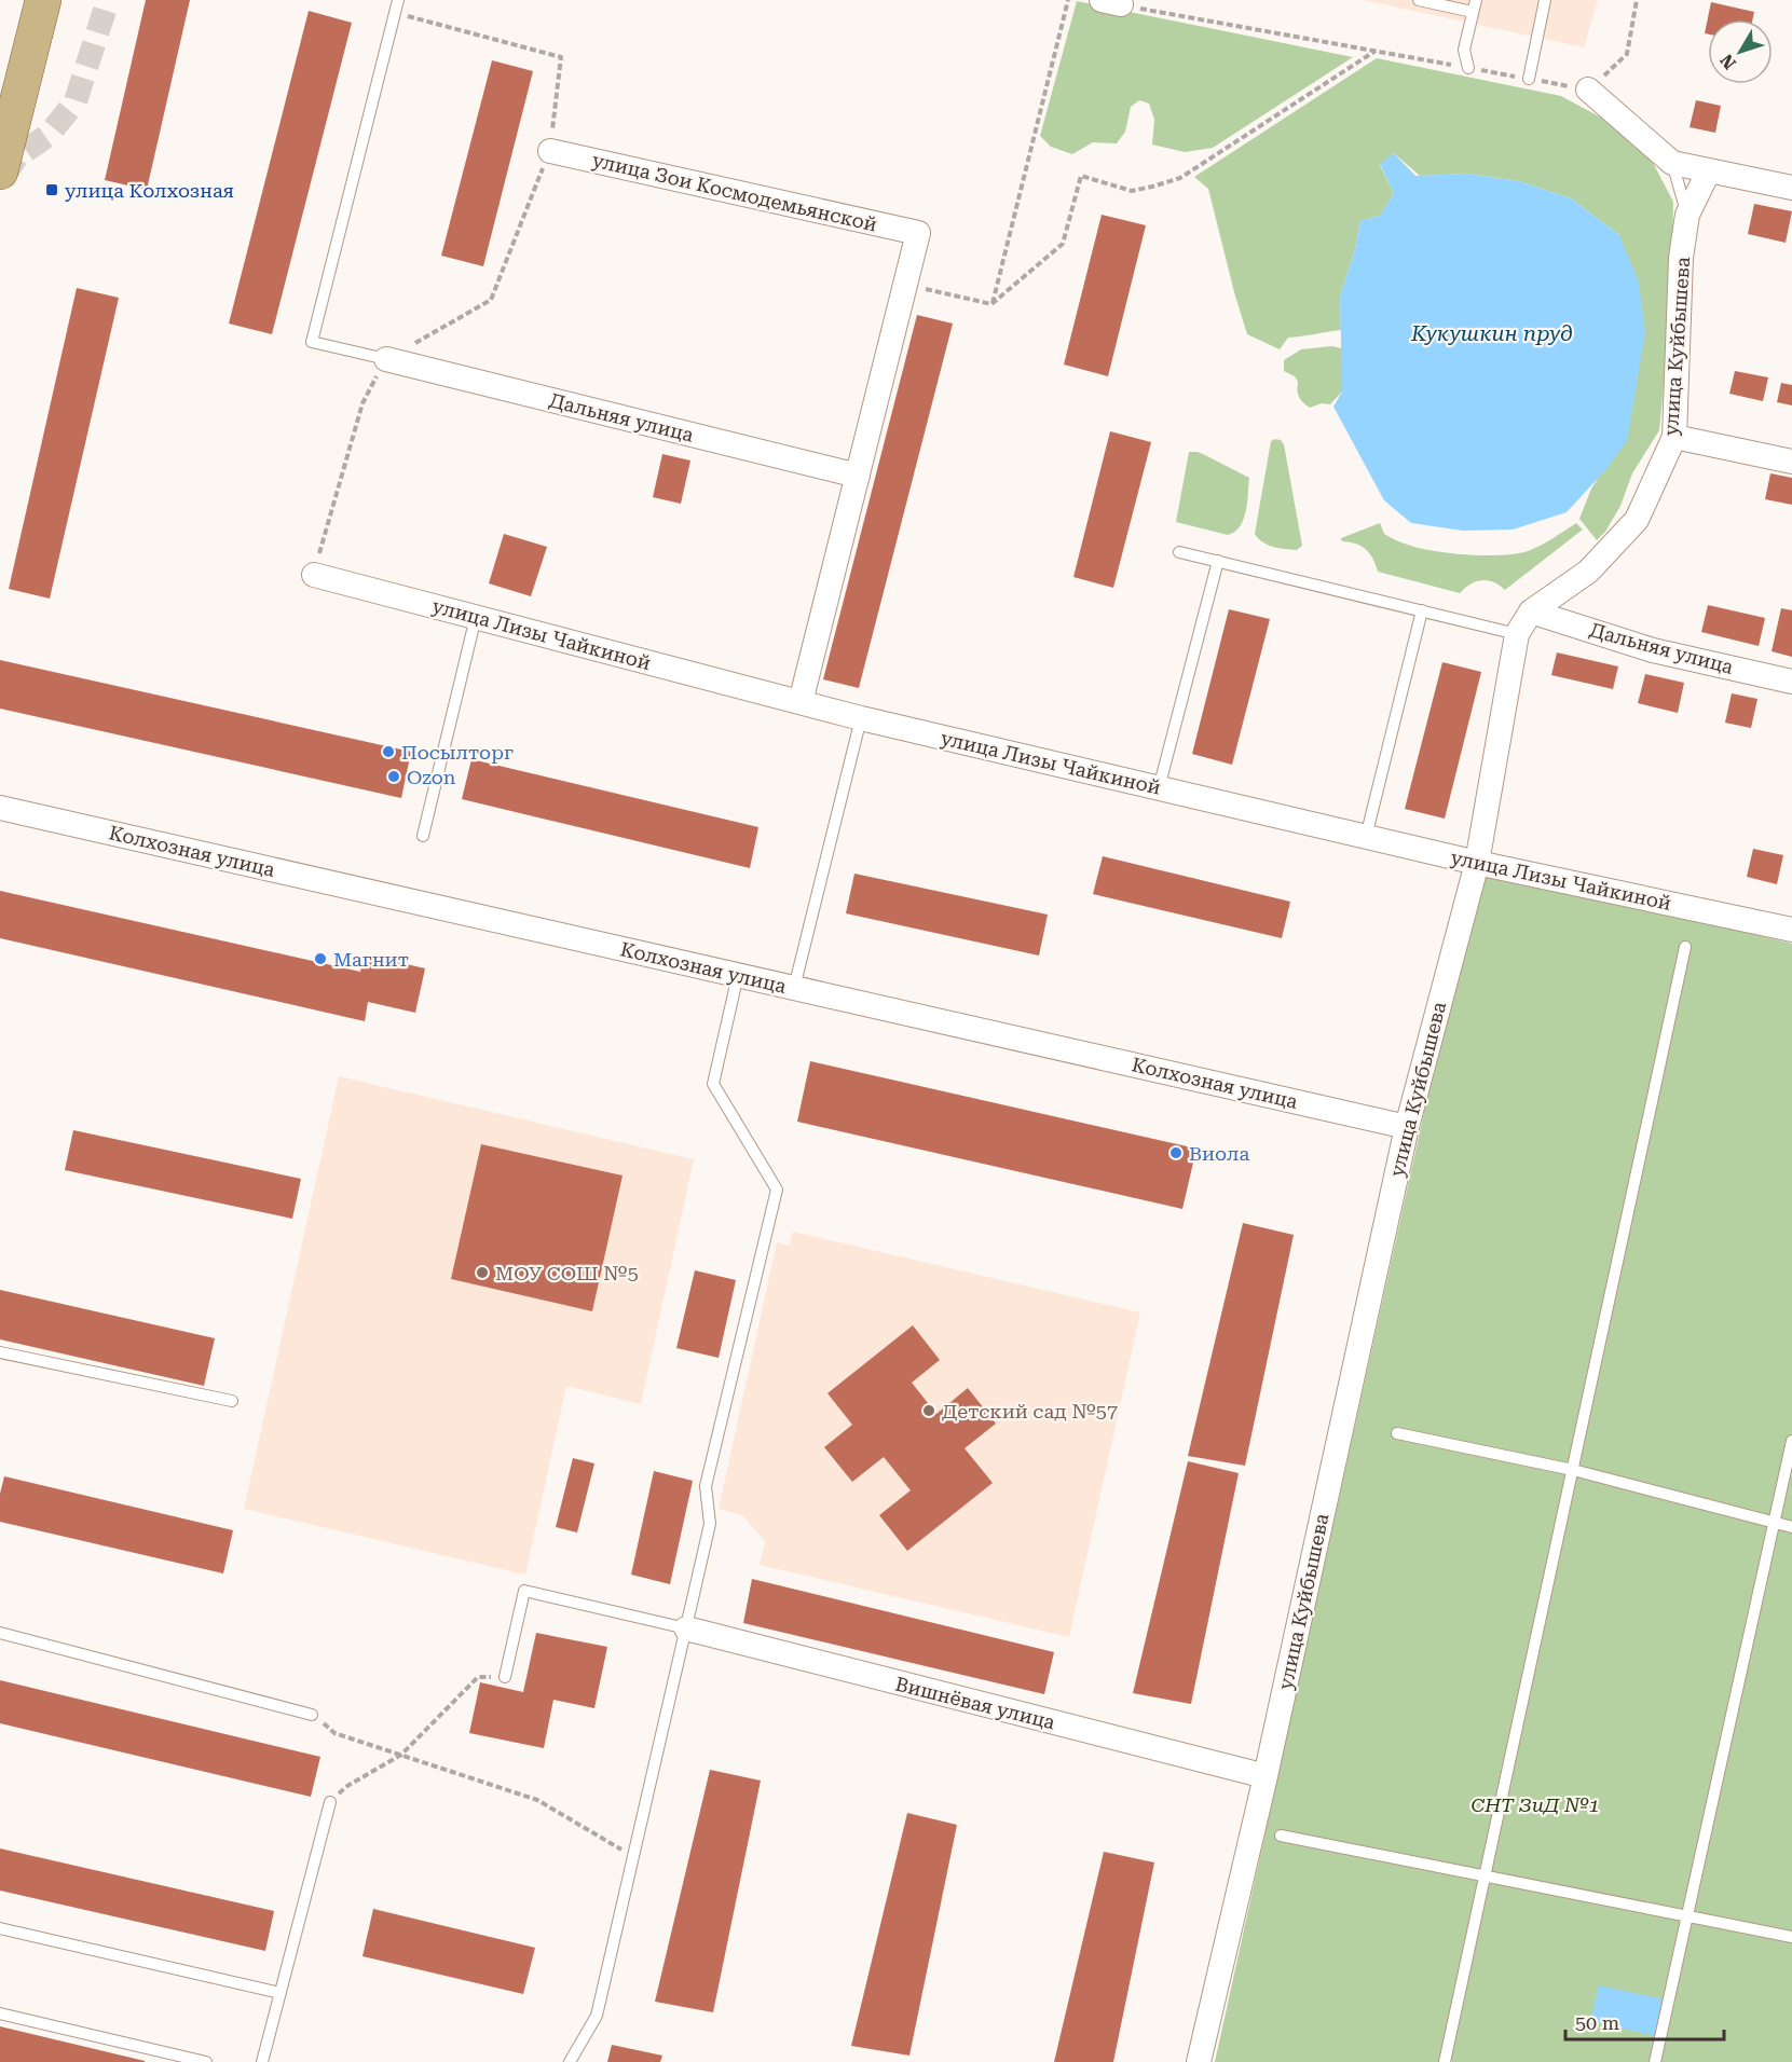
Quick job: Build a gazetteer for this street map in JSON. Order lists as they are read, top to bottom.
{
  "streets": {
    "street": [
      "улица Зои Космодемьянской",
      "улица Куйбышева",
      "Дальняя улица",
      "улица Лизы Чайкиной",
      "Колхозная улица",
      "Вишнёвая улица"
    ]
  },
  "crossings": [
    ["улица Куйбышева", "Дальняя улица"],
    ["улица Куйбышева", "улица Лизы Чайкиной"],
    ["улица Куйбышева", "Колхозная улица"],
    ["улица Куйбышева", "Вишнёвая улица"]
  ],
  "water": ["Кукушкин пруд"],
  "parks": ["СНТ ЗиД №1"],
  "places": {
    "transit": ["улица Колхозная"],
    "other": [
      "Посылторг",
      "Ozon",
      "Магнит",
      "Виола",
      "МОУ СОШ №5",
      "Детский сад №57"
    ]
  },
  "scale_bar": "50 m",
  "north": "bottom left"
}
